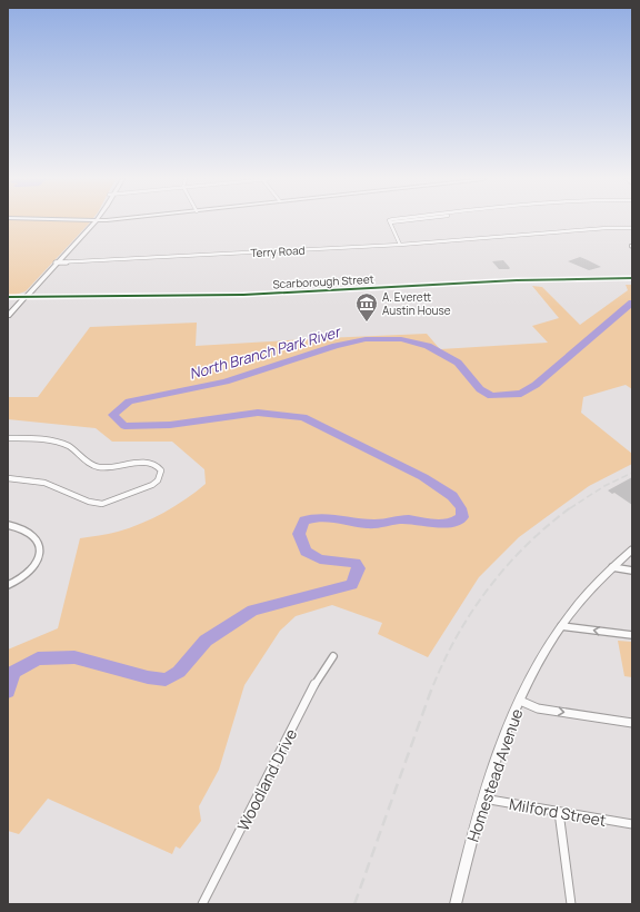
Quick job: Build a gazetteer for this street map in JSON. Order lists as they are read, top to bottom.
{
  "streets": {
    "main road": ["Scarborough Street", "Homestead Avenue"],
    "street": ["Terry Road", "Woodland Drive", "Milford Street"]
  },
  "crossings": [
    ["Homestead Avenue", "Milford Street"]
  ],
  "water": ["North Branch Park River"],
  "places": {
    "museum": ["A. Everett Austin House"]
  }
}
